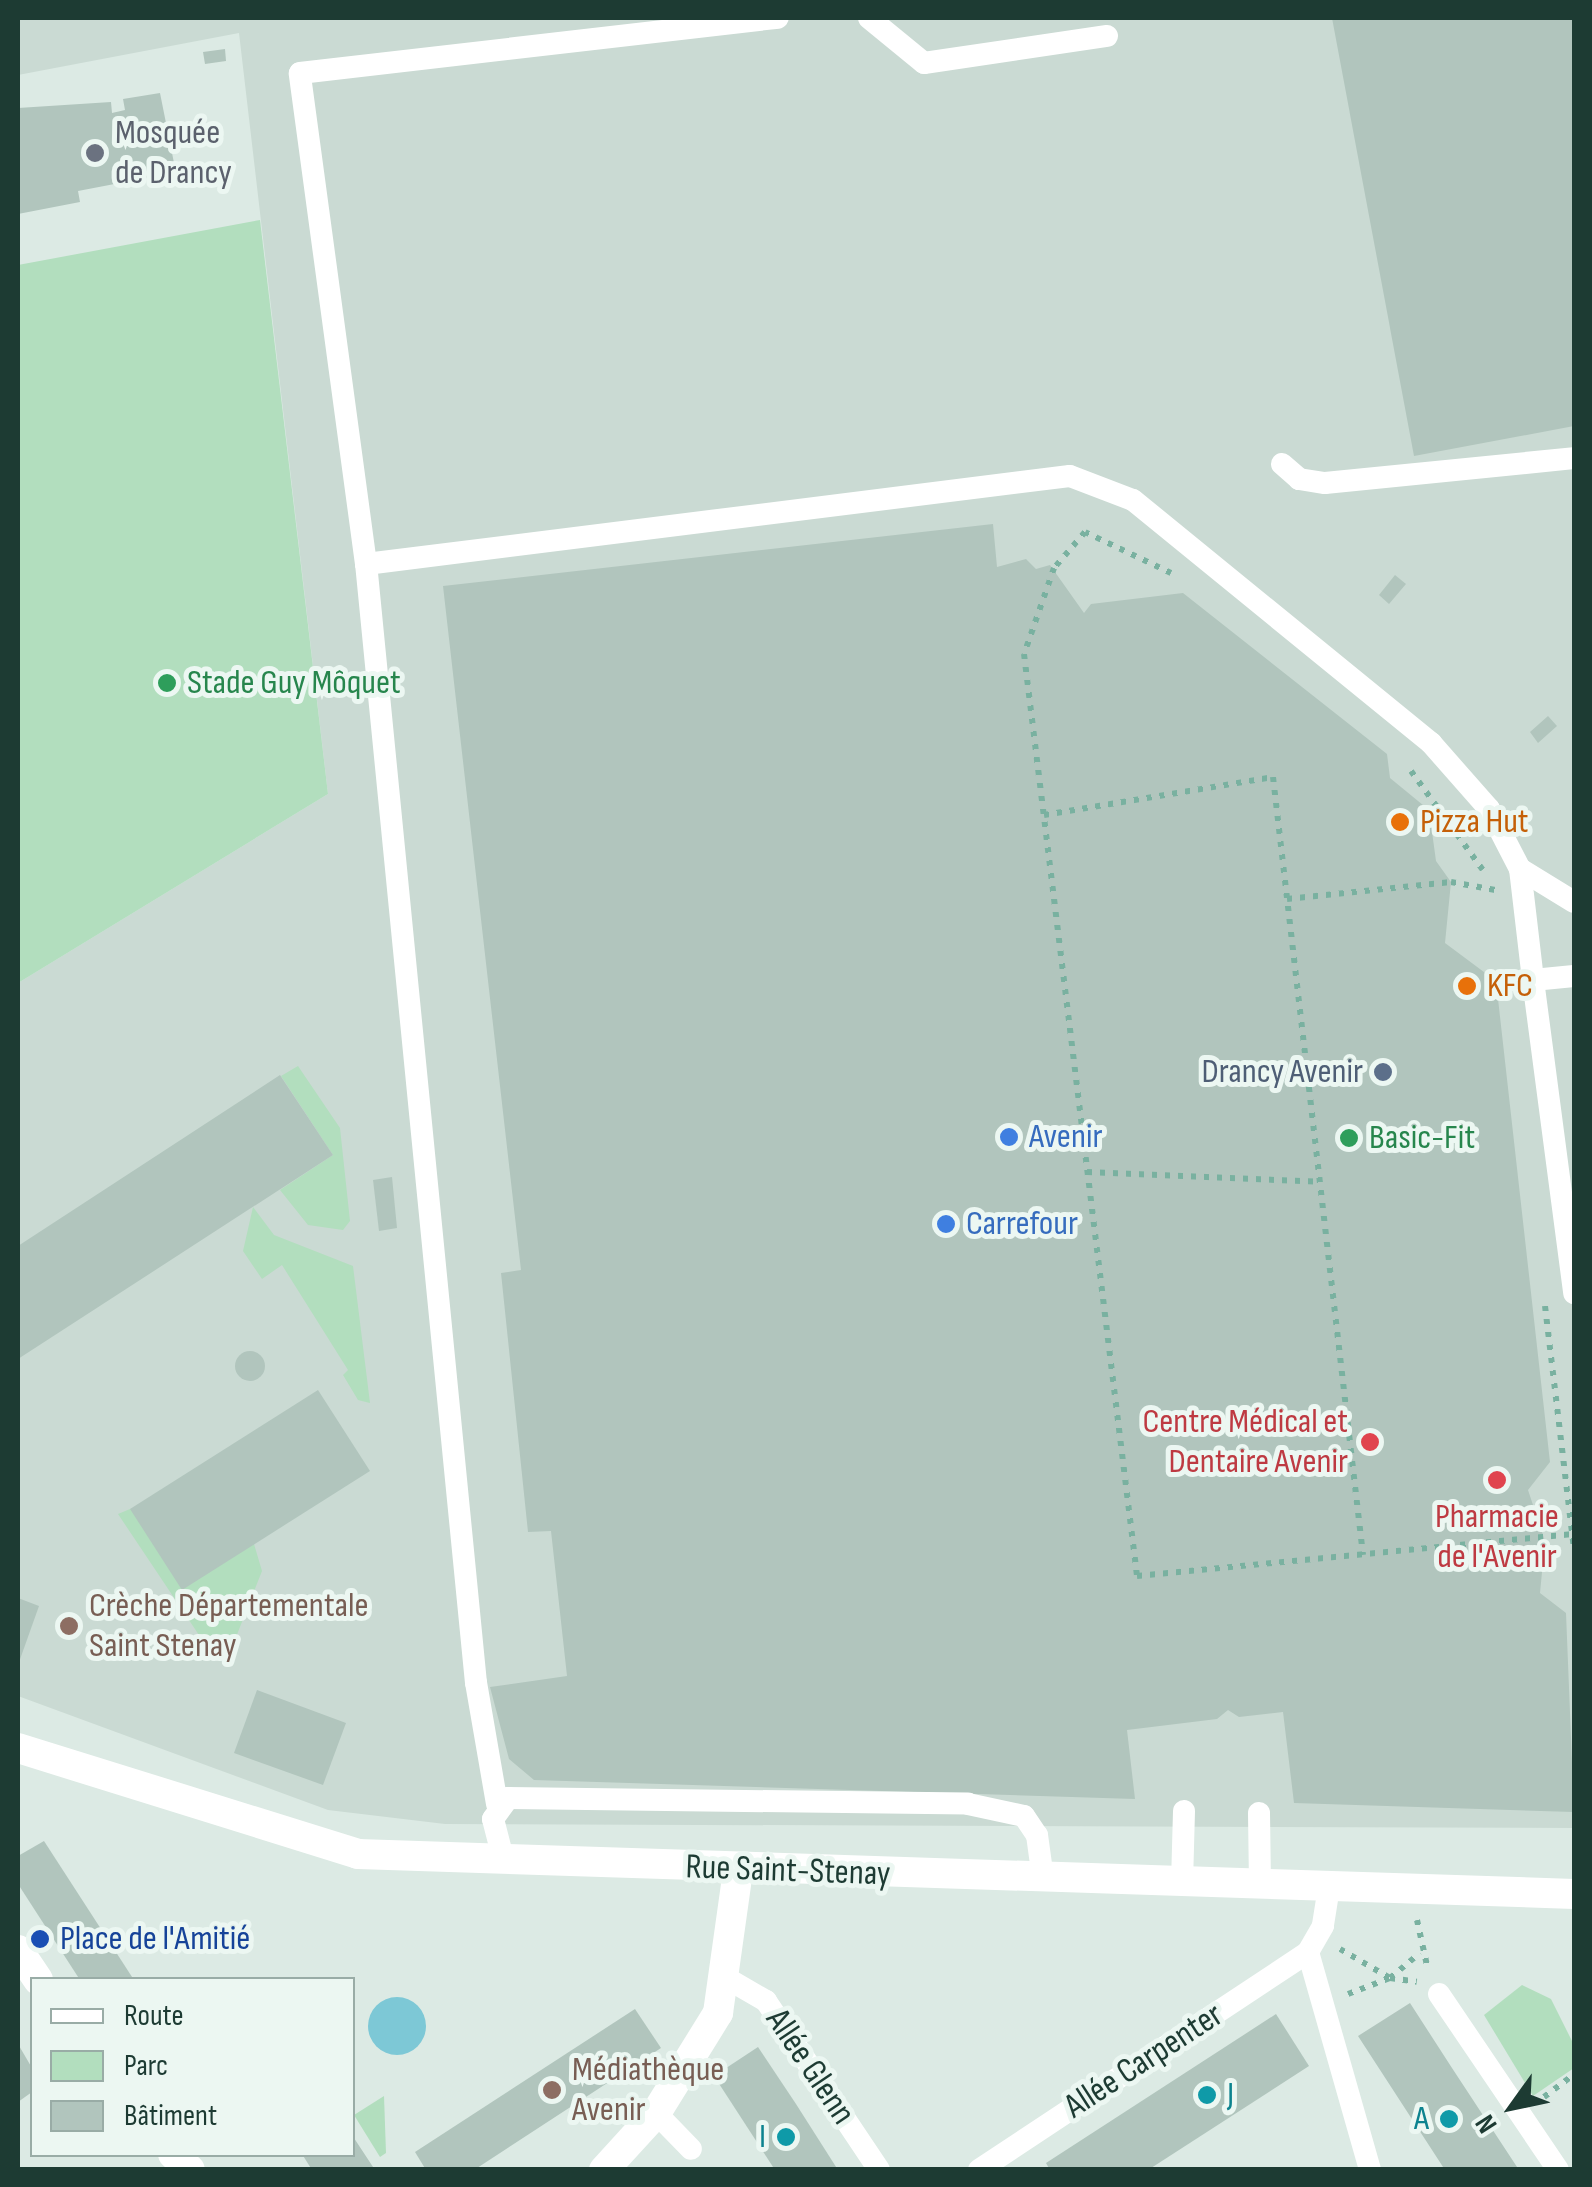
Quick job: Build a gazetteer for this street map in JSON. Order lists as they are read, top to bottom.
{
  "streets": {
    "street": ["Rue Saint-Stenay"],
    "lane": ["Allée Carpenter", "Allée Glenn"]
  },
  "places": [
    "Mosquée de Drancy",
    "Stade Guy Môquet",
    "Pizza Hut",
    "KFC",
    "Drancy Avenir",
    "Avenir",
    "Basic-Fit",
    "Carrefour",
    "Centre Médical et Dentaire Avenir",
    "Pharmacie de l'Avenir",
    "Crèche Départementale Saint Stenay",
    "Place de l'Amitié",
    "Médiathèque Avenir",
    "J",
    "A",
    "I"
  ],
  "legend": ["Route", "Parc", "Bâtiment"],
  "north": "bottom left"
}
